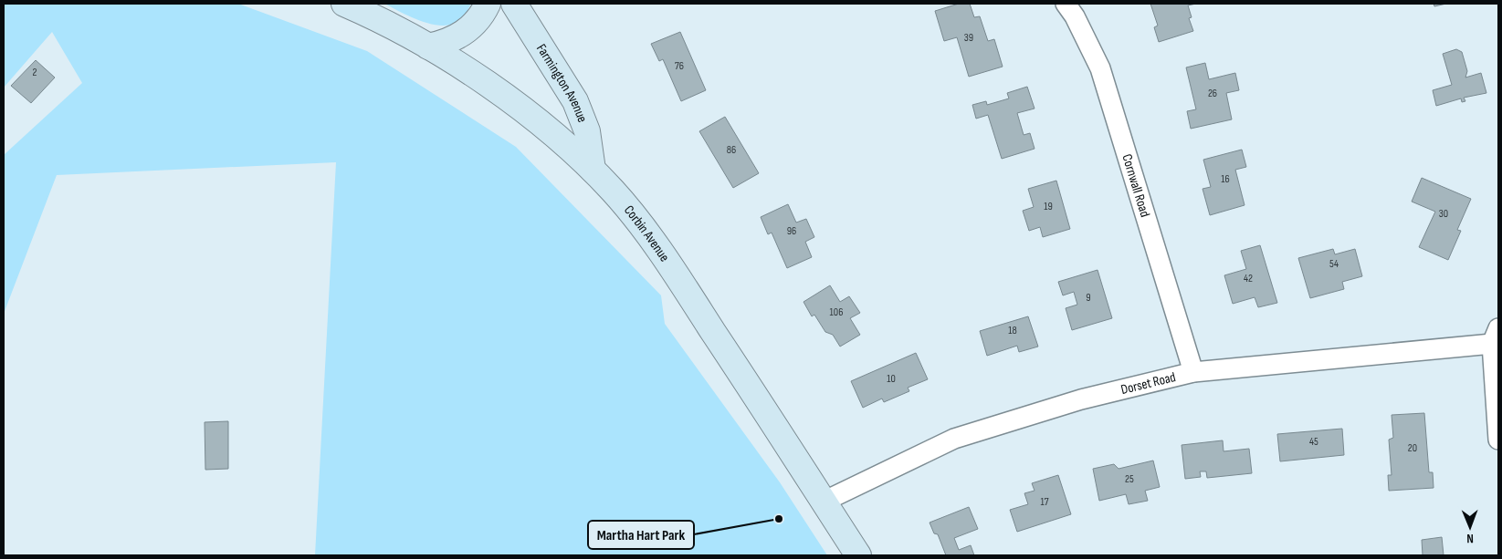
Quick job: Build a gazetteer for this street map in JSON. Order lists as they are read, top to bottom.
{
  "streets": {
    "main road": ["Farmington Avenue", "Corbin Avenue"],
    "street": ["Cornwall Road", "Dorset Road"]
  },
  "crossings": [
    ["Farmington Avenue", "Corbin Avenue"],
    ["Cornwall Road", "Dorset Road"],
    ["Corbin Avenue", "Dorset Road"]
  ],
  "places": ["Martha Hart Park"],
  "house_numbers": [
    "39",
    "76",
    "2",
    "26",
    "86",
    "16",
    "19",
    "30",
    "96",
    "54",
    "42",
    "9",
    "106",
    "18",
    "10",
    "45",
    "20",
    "25",
    "17"
  ],
  "north": "bottom"
}
